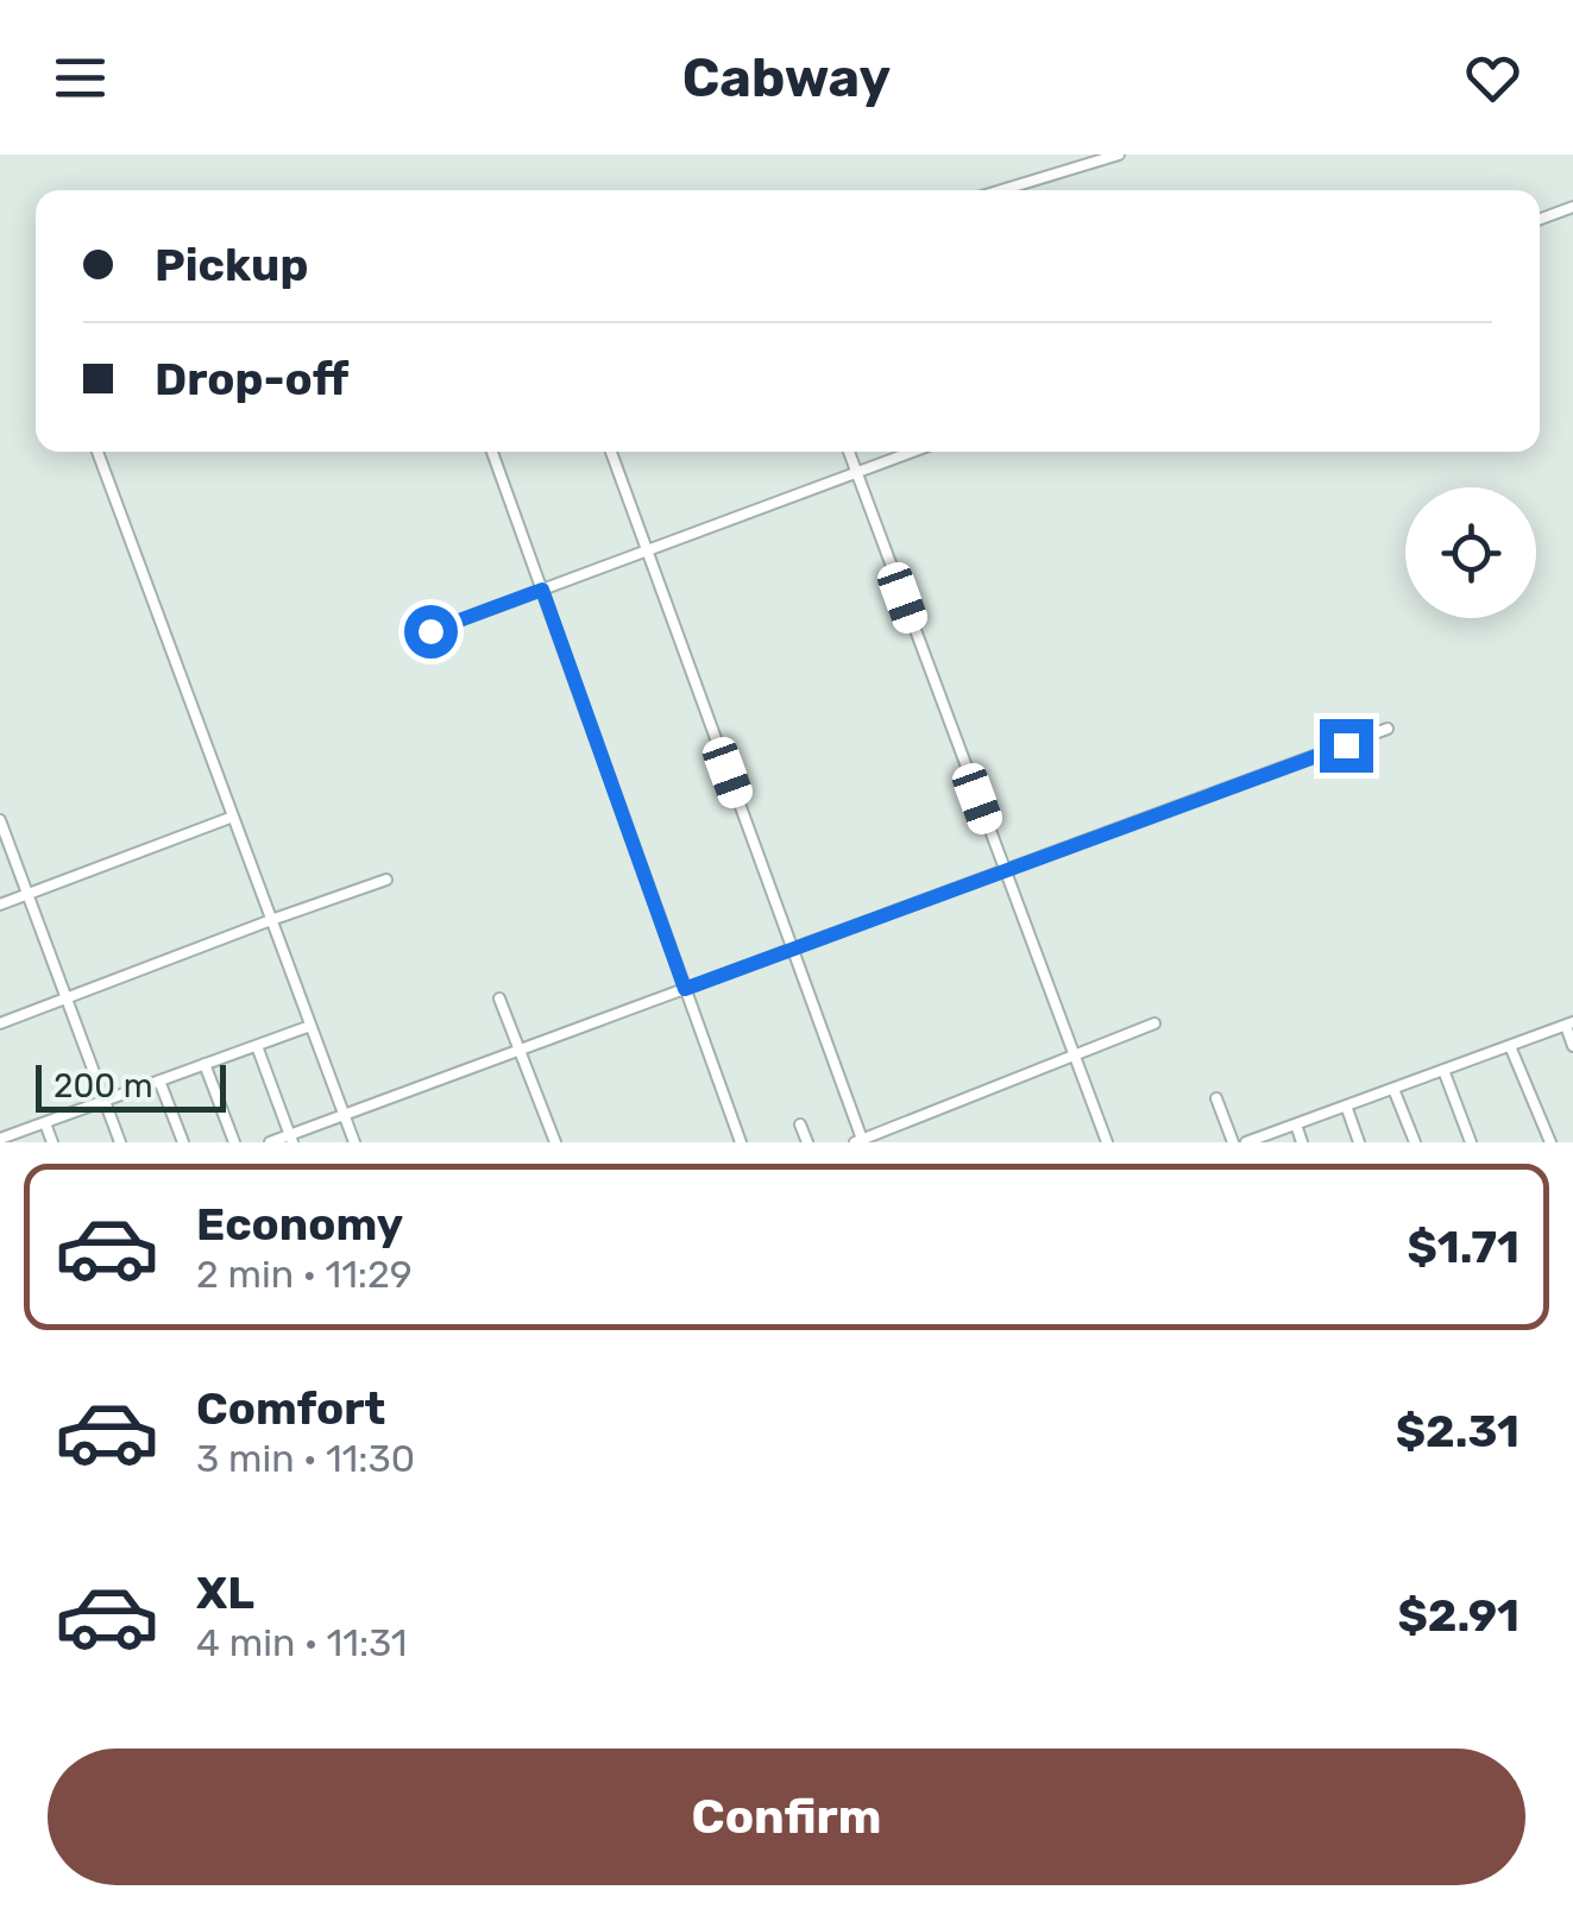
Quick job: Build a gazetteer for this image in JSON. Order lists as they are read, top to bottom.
{
  "scale_bar": "200 m",
  "page": {
    "header": "Cabway",
    "banner": ["Pickup", "Drop-off"],
    "scale": "200 m",
    "list": [
      {
        "name": "Economy",
        "note": "2 min · 11:29",
        "value": "$1.71"
      },
      {
        "name": "Comfort",
        "note": "3 min · 11:30",
        "value": "$2.31"
      },
      {
        "name": "XL",
        "note": "4 min · 11:31",
        "value": "$2.91"
      }
    ],
    "buttons": "Confirm"
  }
}
